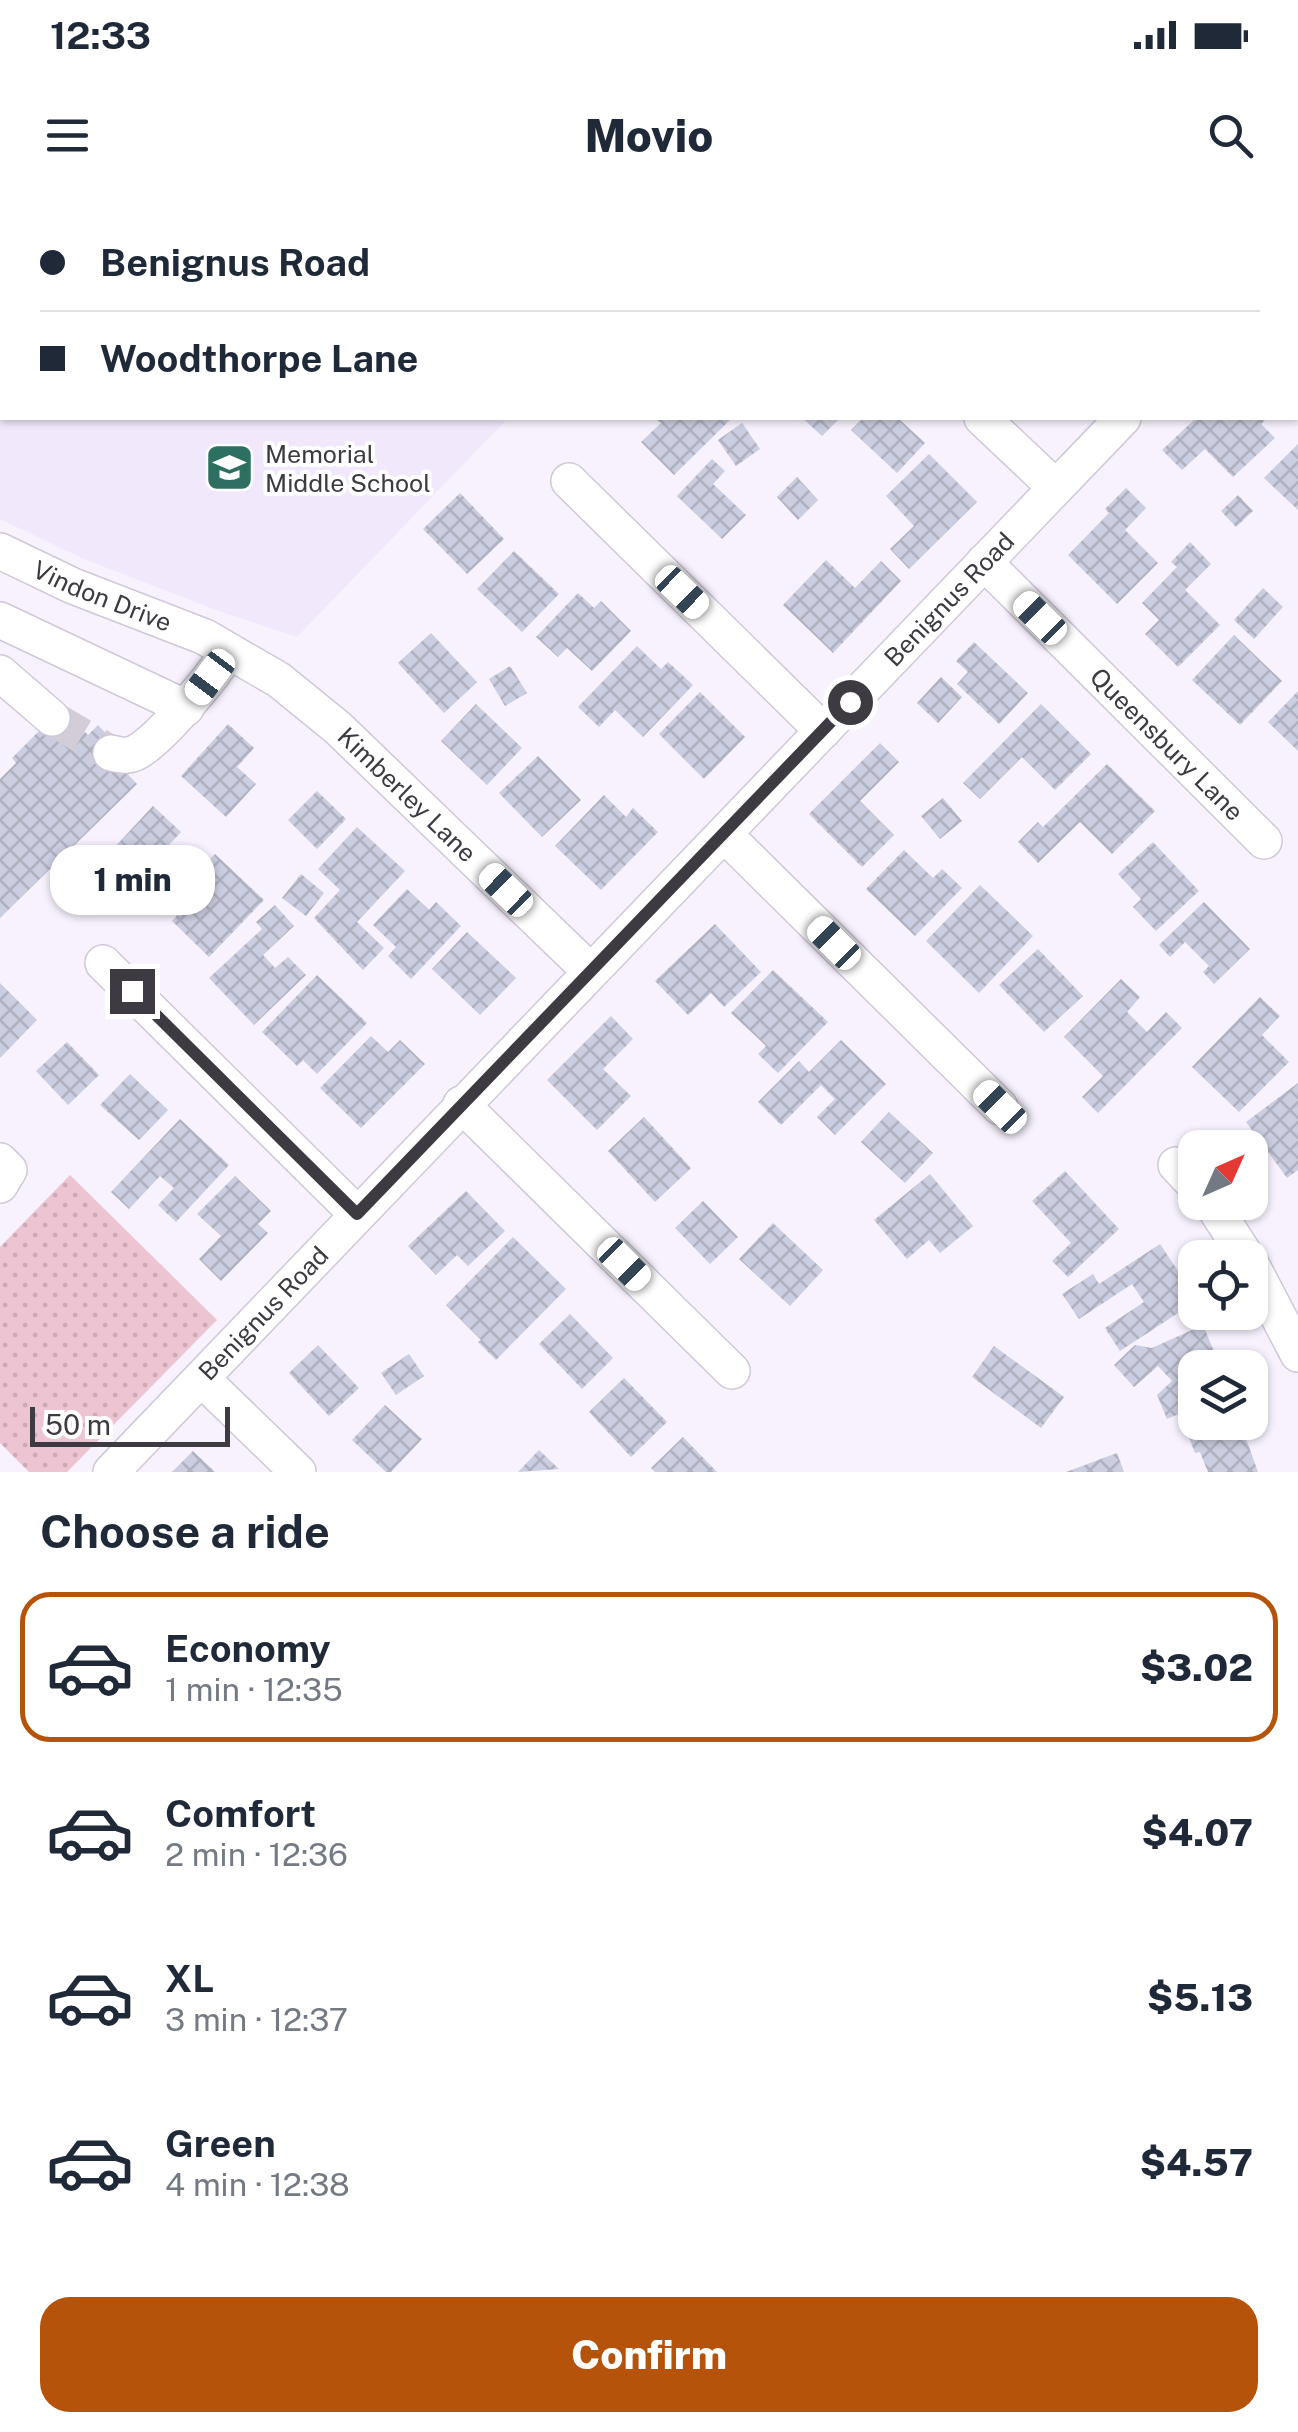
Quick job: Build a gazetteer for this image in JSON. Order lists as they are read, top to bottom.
{
  "streets": {
    "street": [
      "Vindon Drive",
      "Benignus Road",
      "Queensbury Lane",
      "Kimberley Lane"
    ]
  },
  "crossings": [
    ["Vindon Drive", "Kimberley Lane"],
    ["Benignus Road", "Queensbury Lane"],
    ["Benignus Road", "Kimberley Lane"]
  ],
  "places": {
    "school or university": ["Memorial Middle School"]
  },
  "scale_bar": "50 m",
  "north": "top right",
  "page": {
    "status": "12:33",
    "header": "Movio",
    "banner": ["Benignus Road", "Woodthorpe Lane"],
    "bubble": "1 min",
    "scale": "50 m",
    "heading": "Choose a ride",
    "list": [
      {
        "name": "Economy",
        "note": "1 min · 12:35",
        "value": "$3.02"
      },
      {
        "name": "Comfort",
        "note": "2 min · 12:36",
        "value": "$4.07"
      },
      {
        "name": "XL",
        "note": "3 min · 12:37",
        "value": "$5.13"
      },
      {
        "name": "Green",
        "note": "4 min · 12:38",
        "value": "$4.57"
      }
    ],
    "buttons": "Confirm"
  }
}
